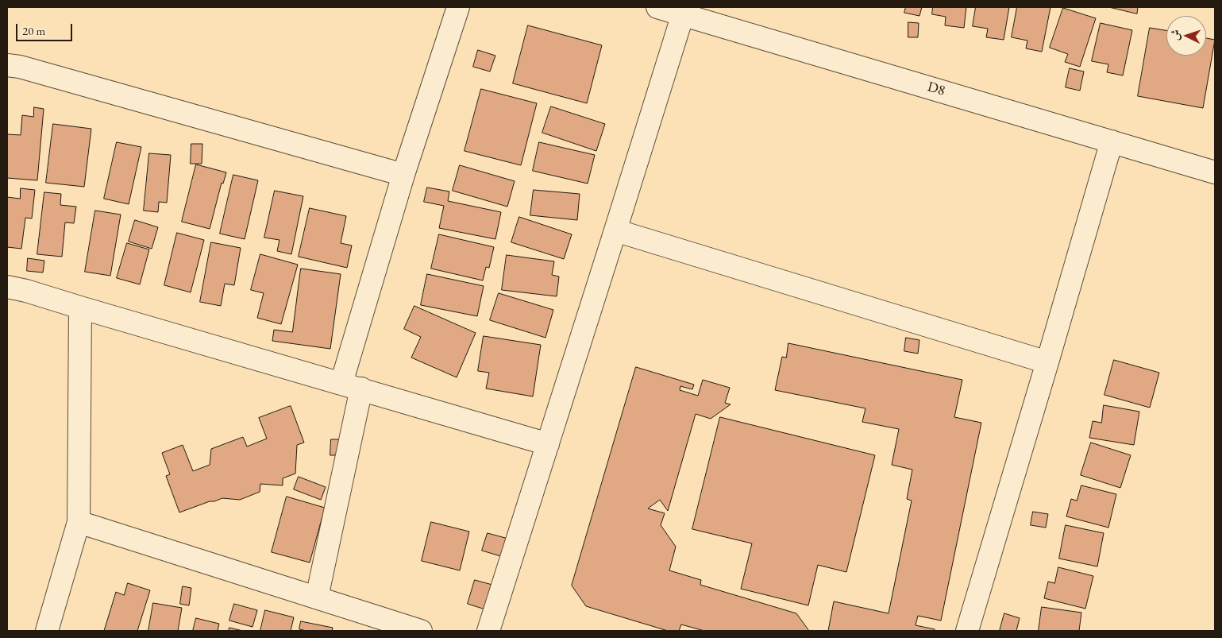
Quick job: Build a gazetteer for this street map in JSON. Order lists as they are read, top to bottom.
{
  "streets": {
    "street": ["D8"]
  },
  "scale_bar": "20 m",
  "north": "left"
}
